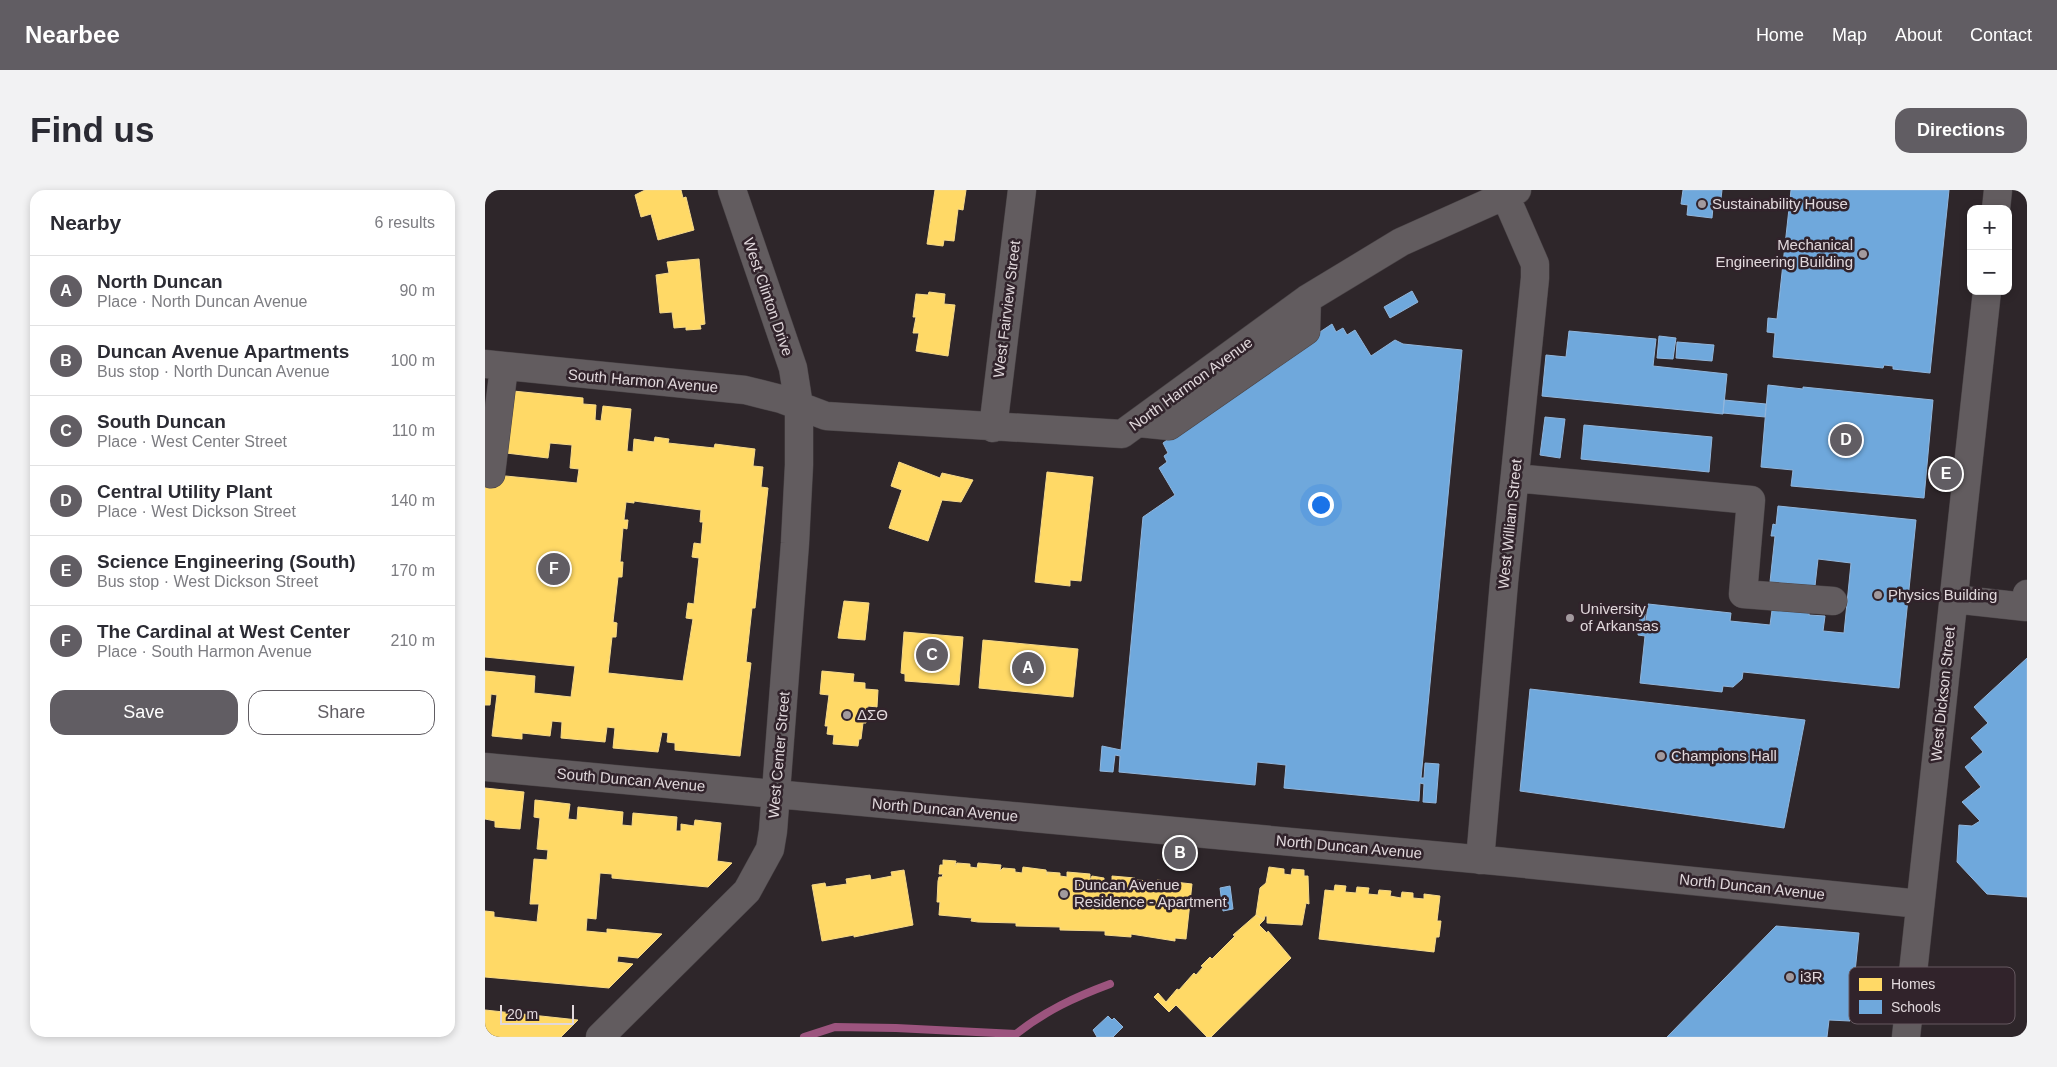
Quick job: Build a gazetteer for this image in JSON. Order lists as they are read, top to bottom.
{
  "streets": {
    "street": [
      "West Clinton Drive",
      "West Fairview Street",
      "South Harmon Avenue",
      "North Harmon Avenue",
      "West William Street",
      "West Dickson Street",
      "West Center Street",
      "South Duncan Avenue",
      "North Duncan Avenue"
    ]
  },
  "crossings": [
    ["West Clinton Drive", "South Harmon Avenue"],
    ["West Clinton Drive", "North Harmon Avenue"],
    ["West Clinton Drive", "West Center Street"],
    ["West Fairview Street", "North Harmon Avenue"],
    ["South Harmon Avenue", "North Harmon Avenue"],
    ["South Harmon Avenue", "West Center Street"],
    ["North Harmon Avenue", "West William Street"],
    ["North Harmon Avenue", "West Center Street"],
    ["West William Street", "North Duncan Avenue"],
    ["West Dickson Street", "North Duncan Avenue"],
    ["West Center Street", "South Duncan Avenue"],
    ["West Center Street", "North Duncan Avenue"],
    ["South Duncan Avenue", "North Duncan Avenue"]
  ],
  "places": [
    "Sustainability House",
    "Mechanical Engineering Building",
    "Physics Building",
    "University of Arkansas",
    "ΔΣΘ",
    "Champions Hall",
    "Duncan Avenue Residence - Apartment",
    "i3R"
  ],
  "legend": ["Homes", "Schools"],
  "scale_bar": "20 m",
  "page": {
    "header": "Nearbee",
    "nav": [
      "Home",
      "Map",
      "About",
      "Contact"
    ],
    "buttons": [
      "Directions",
      ["Save", "Share"]
    ],
    "title": "Find us",
    "heading": ["Nearby", "6 results"],
    "map_buttons": ["+", "−"],
    "list": [
      {
        "mark": "A",
        "name": "North Duncan",
        "note": "Place · North Duncan Avenue",
        "value": "90 m"
      },
      {
        "mark": "B",
        "name": "Duncan Avenue Apartments",
        "note": "Bus stop · North Duncan Avenue",
        "value": "100 m"
      },
      {
        "mark": "C",
        "name": "South Duncan",
        "note": "Place · West Center Street",
        "value": "110 m"
      },
      {
        "mark": "D",
        "name": "Central Utility Plant",
        "note": "Place · West Dickson Street",
        "value": "140 m"
      },
      {
        "mark": "E",
        "name": "Science Engineering (South)",
        "note": "Bus stop · West Dickson Street",
        "value": "170 m"
      },
      {
        "mark": "F",
        "name": "The Cardinal at West Center",
        "note": "Place · South Harmon Avenue",
        "value": "210 m"
      }
    ],
    "pins": [
      "D",
      "E",
      "F",
      "C",
      "A",
      "B"
    ],
    "scale": "20 m"
  }
}
